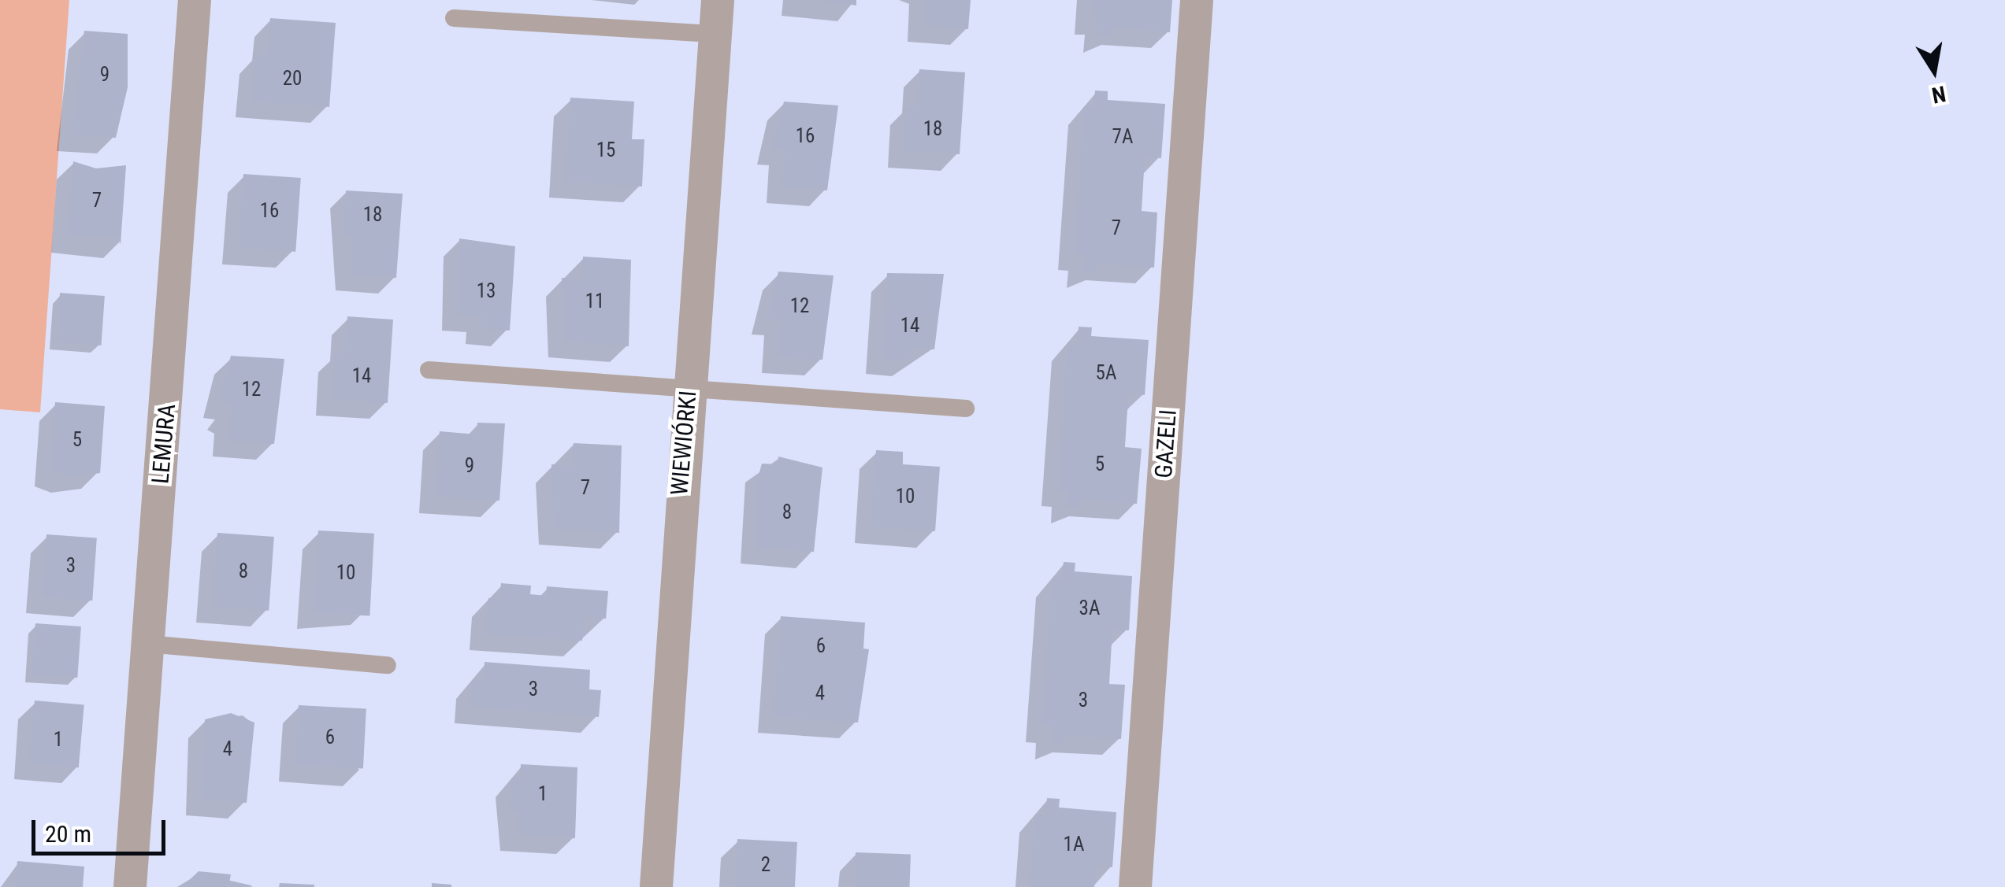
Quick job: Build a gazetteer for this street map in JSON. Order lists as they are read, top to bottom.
{
  "streets": {
    "street": ["WIEWIÓRKI", "LEMURA", "GAZELI"]
  },
  "house_numbers": [
    "9",
    "20",
    "18",
    "16",
    "7A",
    "15",
    "7",
    "16",
    "18",
    "7",
    "13",
    "11",
    "12",
    "14",
    "5A",
    "14",
    "12",
    "5",
    "5",
    "9",
    "7",
    "10",
    "8",
    "3",
    "8",
    "10",
    "3A",
    "6",
    "3",
    "4",
    "3",
    "6",
    "1",
    "4",
    "1",
    "1A",
    "2"
  ],
  "scale_bar": "20 m",
  "north": "bottom"
}
